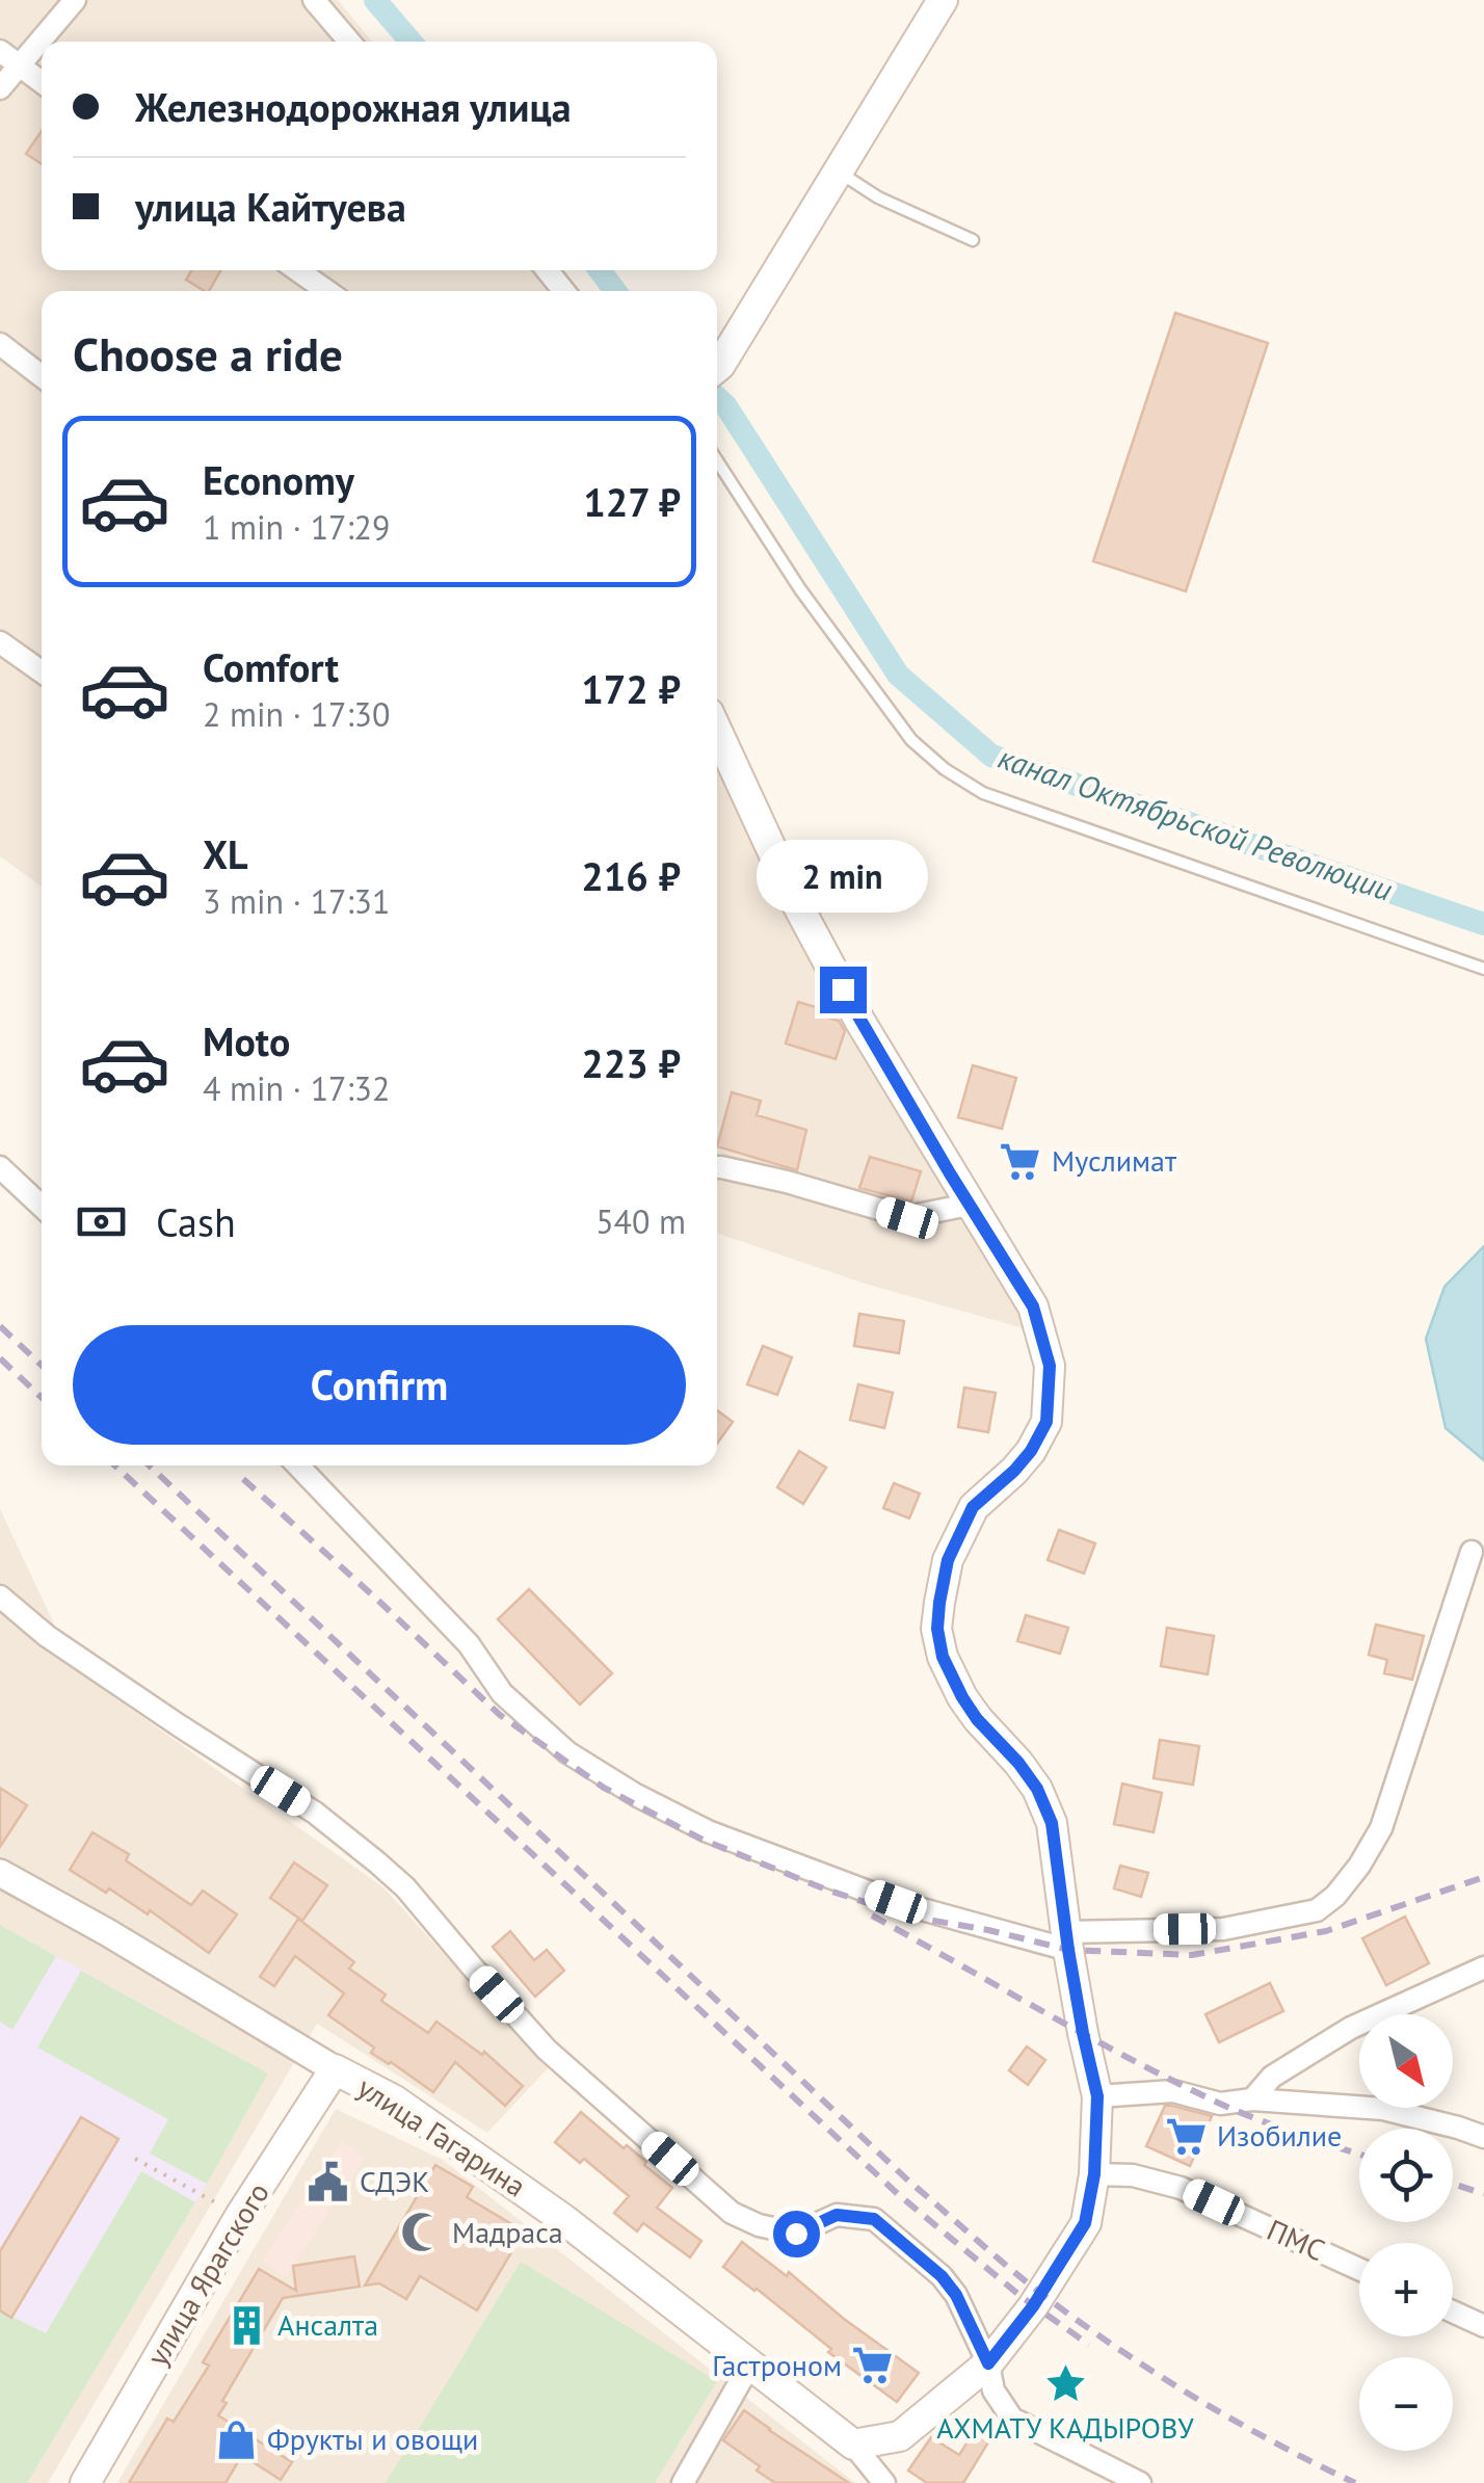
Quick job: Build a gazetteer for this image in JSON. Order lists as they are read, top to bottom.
{
  "streets": {
    "main road": ["улица Гагарина", "улица Ярагского"],
    "street": ["ПМС"]
  },
  "crossings": [
    ["улица Гагарина", "улица Ярагского"]
  ],
  "water": ["канал Октябрьской Революции"],
  "places": {
    "supermarket": ["Муслимат", "Изобилие", "Гастроном"],
    "public building": ["СДЭК"],
    "mosque": ["Мадраса"],
    "building": ["Ансалта"],
    "place": ["АХМАТУ КАДЫРОВУ"],
    "shop": ["Фрукты и овощи"]
  },
  "north": "bottom right",
  "page": {
    "banner": ["Железнодорожная улица", "улица Кайтуева"],
    "heading": "Choose a ride",
    "list": [
      {
        "name": "Economy",
        "note": "1 min · 17:29",
        "value": "127 ₽"
      },
      {
        "name": "Comfort",
        "note": "2 min · 17:30",
        "value": "172 ₽"
      },
      {
        "name": "XL",
        "note": "3 min · 17:31",
        "value": "216 ₽"
      },
      {
        "name": "Moto",
        "note": "4 min · 17:32",
        "value": "223 ₽"
      }
    ],
    "bubble": "2 min",
    "pay": ["Cash", "540 m"],
    "buttons": "Confirm",
    "map_buttons": ["+", "−"]
  }
}
